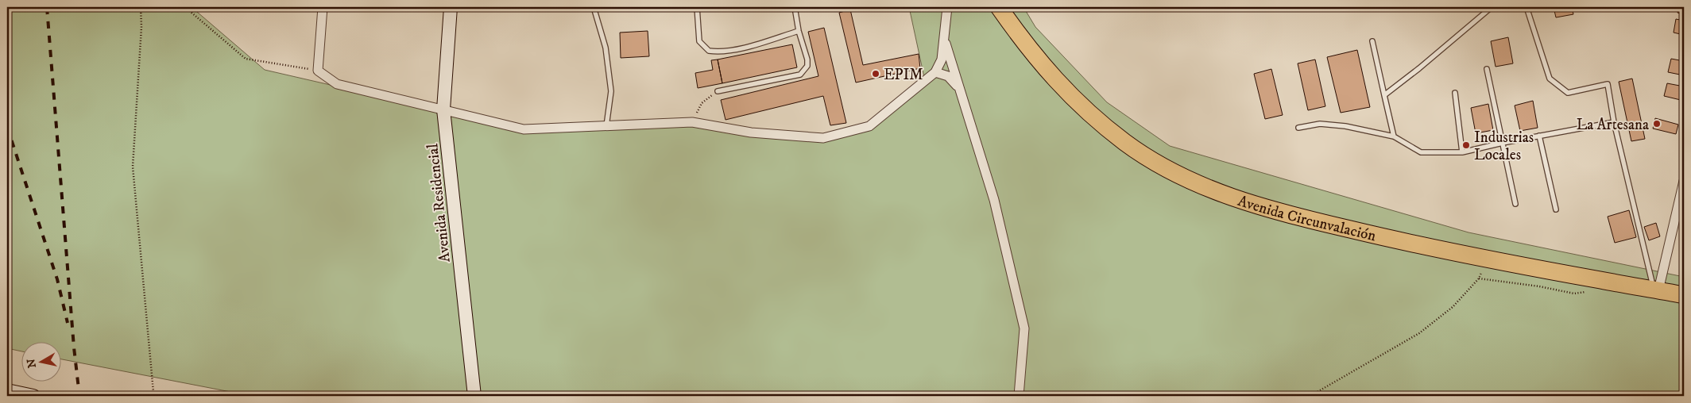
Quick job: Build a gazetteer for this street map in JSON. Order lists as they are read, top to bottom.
{
  "streets": {
    "highway": ["Avenida Circunvalación"],
    "main road": ["Avenida Residencial"]
  },
  "places": ["EPIM", "La Artesana", "Industrias Locales"],
  "north": "left"
}
